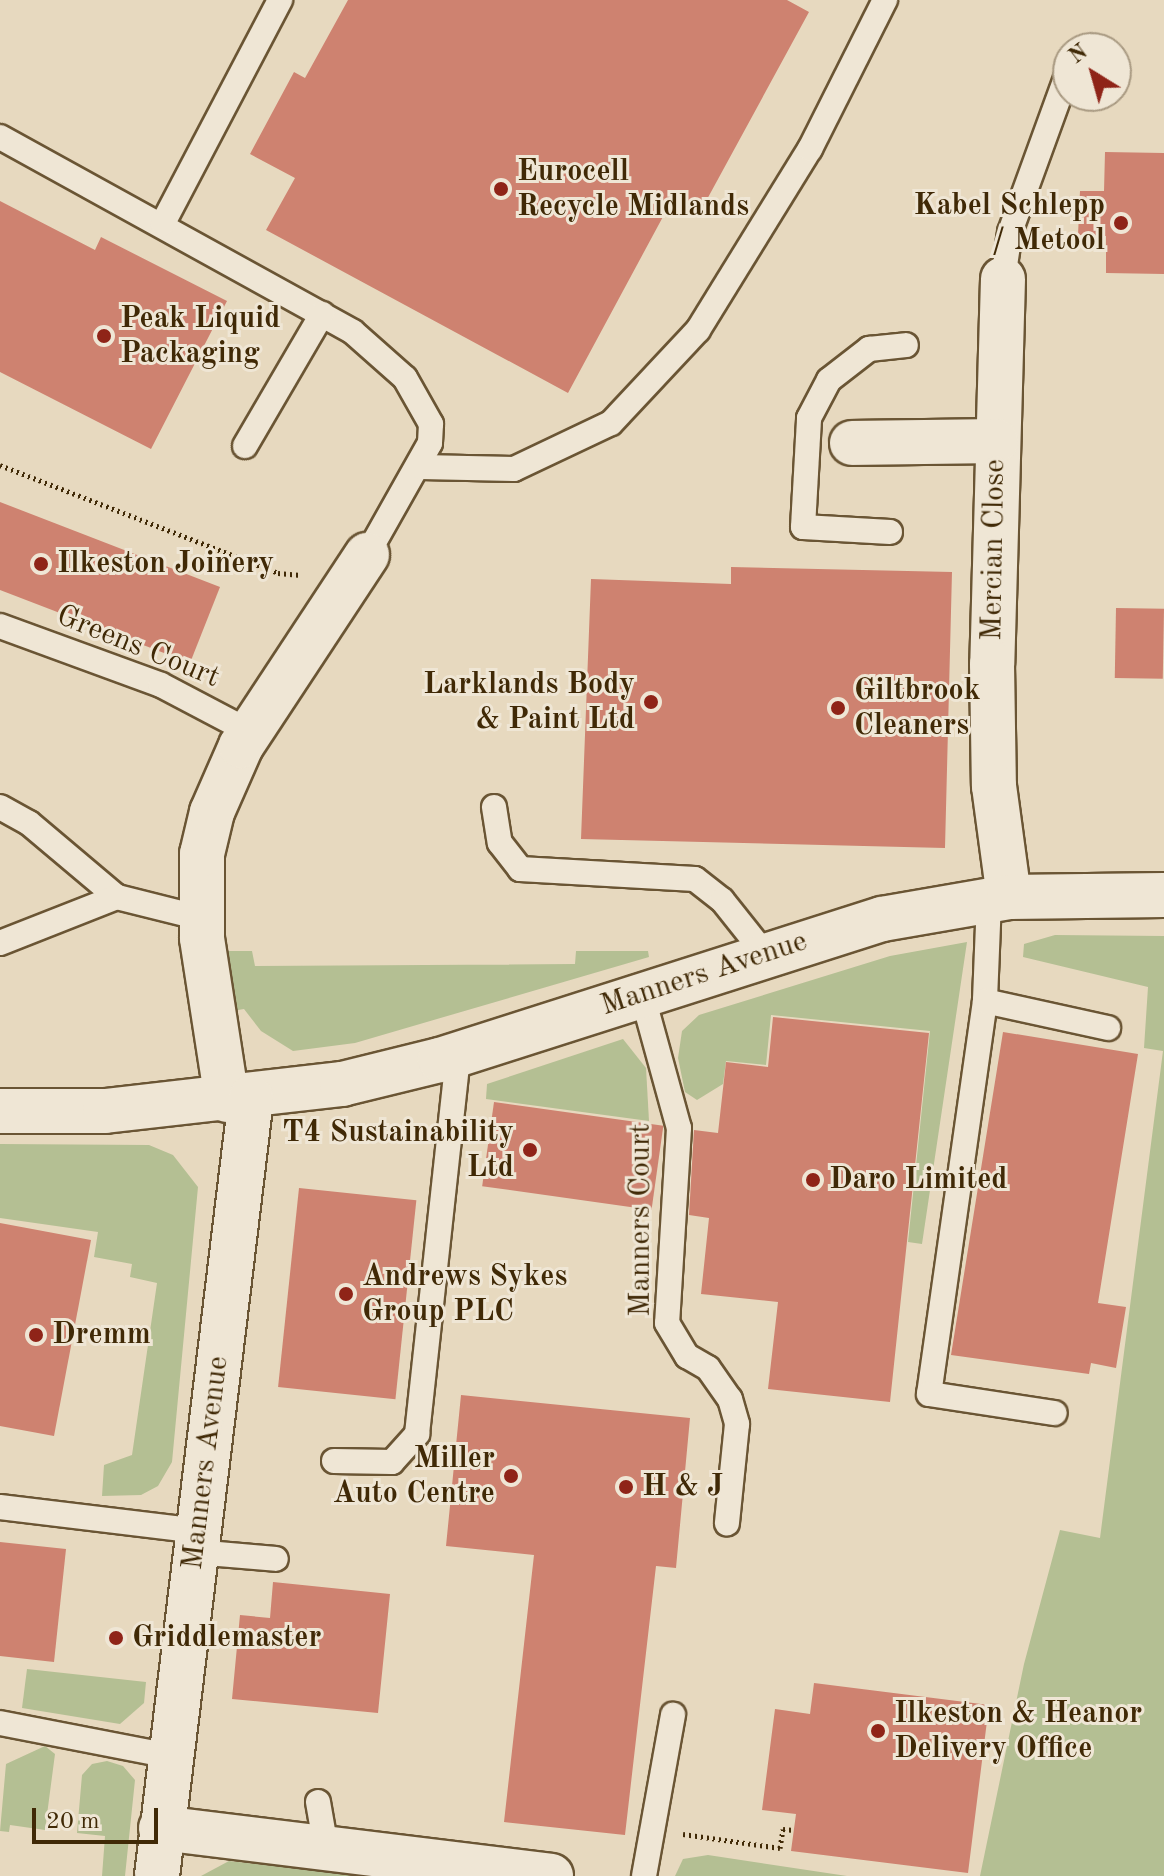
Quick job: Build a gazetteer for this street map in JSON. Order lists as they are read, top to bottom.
{
  "streets": {
    "street": ["Mercian Close", "Manners Avenue"],
    "lane": ["Greens Court", "Manners Court"]
  },
  "crossings": [
    ["Mercian Close", "Manners Avenue"],
    ["Greens Court", "Manners Avenue"],
    ["Manners Avenue", "Manners Court"]
  ],
  "places": [
    "Eurocell Recycle Midlands",
    "Kabel Schlepp / Metool",
    "Peak Liquid Packaging",
    "Ilkeston Joinery",
    "Larklands Body & Paint Ltd",
    "Giltbrook Cleaners",
    "T4 Sustainability Ltd",
    "Daro Limited",
    "Andrews Sykes Group PLC",
    "Dremm",
    "Miller Auto Centre",
    "H & J",
    "Griddlemaster",
    "Ilkeston & Heanor Delivery Office"
  ],
  "scale_bar": "20 m",
  "north": "top left"
}
